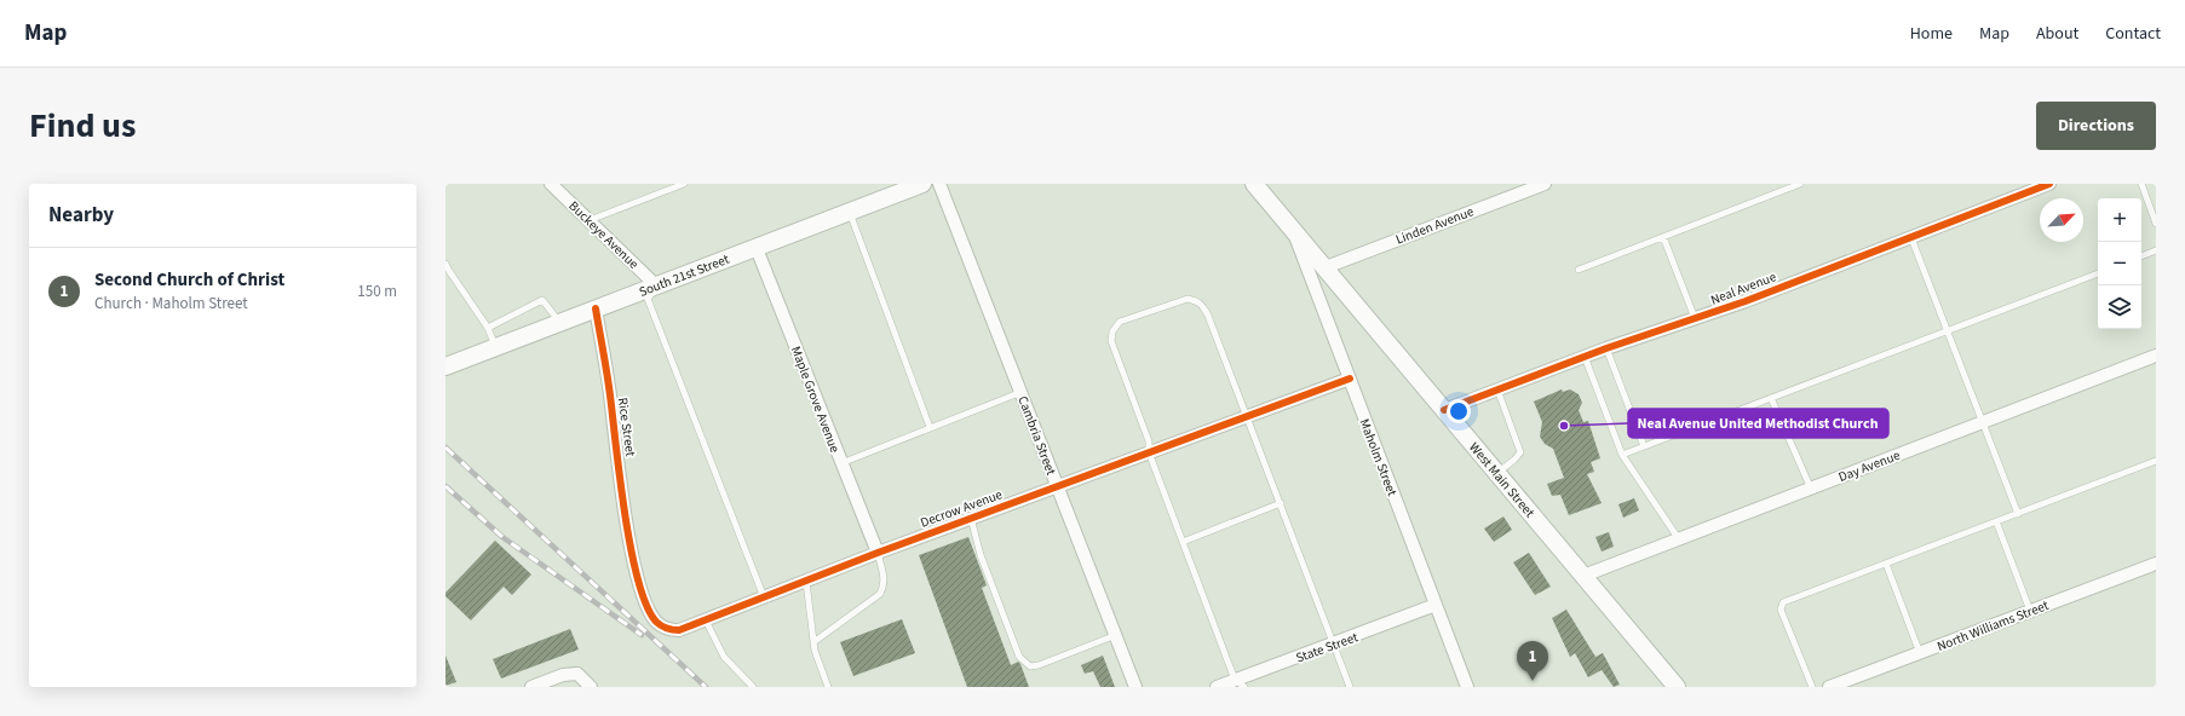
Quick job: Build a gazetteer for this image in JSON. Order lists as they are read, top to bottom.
{
  "streets": {
    "main road": ["South 21st Street", "West Main Street"],
    "street": [
      "Linden Avenue",
      "Buckeye Avenue",
      "Neal Avenue",
      "Maple Grove Avenue",
      "Rice Street",
      "Cambria Street",
      "Maholm Street",
      "Day Avenue",
      "Decrow Avenue",
      "North Williams Street",
      "State Street"
    ]
  },
  "crossings": [
    ["Linden Avenue", "West Main Street"],
    ["Buckeye Avenue", "South 21st Street"],
    ["South 21st Street", "Maple Grove Avenue"],
    ["South 21st Street", "Rice Street"],
    ["Neal Avenue", "West Main Street"],
    ["Maple Grove Avenue", "Decrow Avenue"],
    ["Rice Street", "Decrow Avenue"],
    ["Cambria Street", "Decrow Avenue"],
    ["Maholm Street", "West Main Street"],
    ["Maholm Street", "Decrow Avenue"],
    ["Maholm Street", "State Street"],
    ["Day Avenue", "West Main Street"]
  ],
  "places": ["Neal Avenue United Methodist Church"],
  "north": "top right",
  "page": {
    "header": "Map",
    "nav": [
      "Home",
      "Map",
      "About",
      "Contact"
    ],
    "title": "Find us",
    "buttons": "Directions",
    "heading": "Nearby",
    "map_buttons": ["+", "−"],
    "list": [
      {
        "mark": "1",
        "name": "Second Church of Christ",
        "note": "Church · Maholm Street",
        "value": "150 m"
      }
    ],
    "pins": "1"
  }
}
